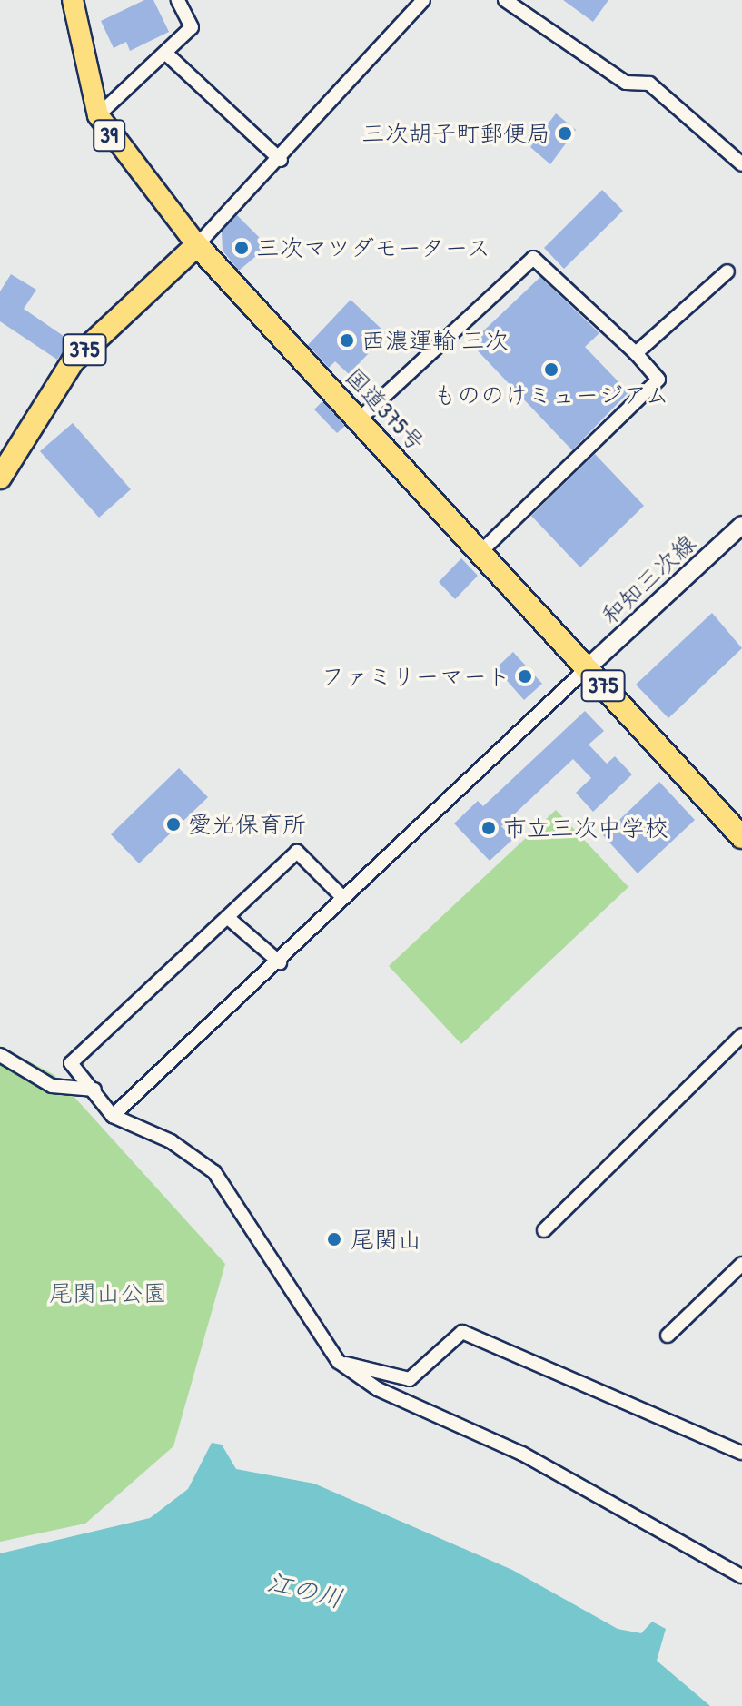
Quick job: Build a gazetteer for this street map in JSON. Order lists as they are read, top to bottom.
{
  "streets": {
    "highway": ["375", "国道375号"],
    "main road": ["39", "和知三次線"]
  },
  "crossings": [
    ["39", "375"],
    ["39", "国道375号"],
    ["375", "国道375号"],
    ["国道375号", "和知三次線"]
  ],
  "water": ["江の川"],
  "parks": ["尾関山公園"],
  "places": [
    "三次胡子町郵便局",
    "三次マツダモータース",
    "西濃運輸 三次",
    "もののけミュージアム",
    "ファミリーマート",
    "愛光保育所",
    "市立三次中学校",
    "尾関山"
  ]
}
